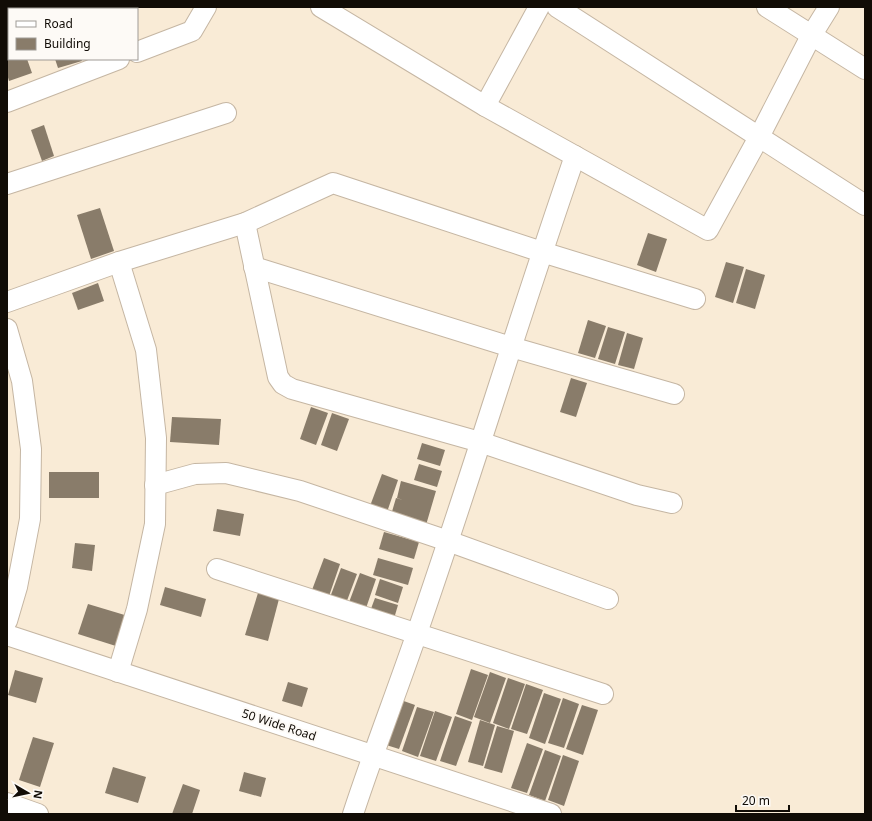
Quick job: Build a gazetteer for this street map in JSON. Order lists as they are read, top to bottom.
{
  "streets": {
    "street": ["50 Wide Road"]
  },
  "legend": ["Road", "Building"],
  "scale_bar": "20 m",
  "north": "right"
}
